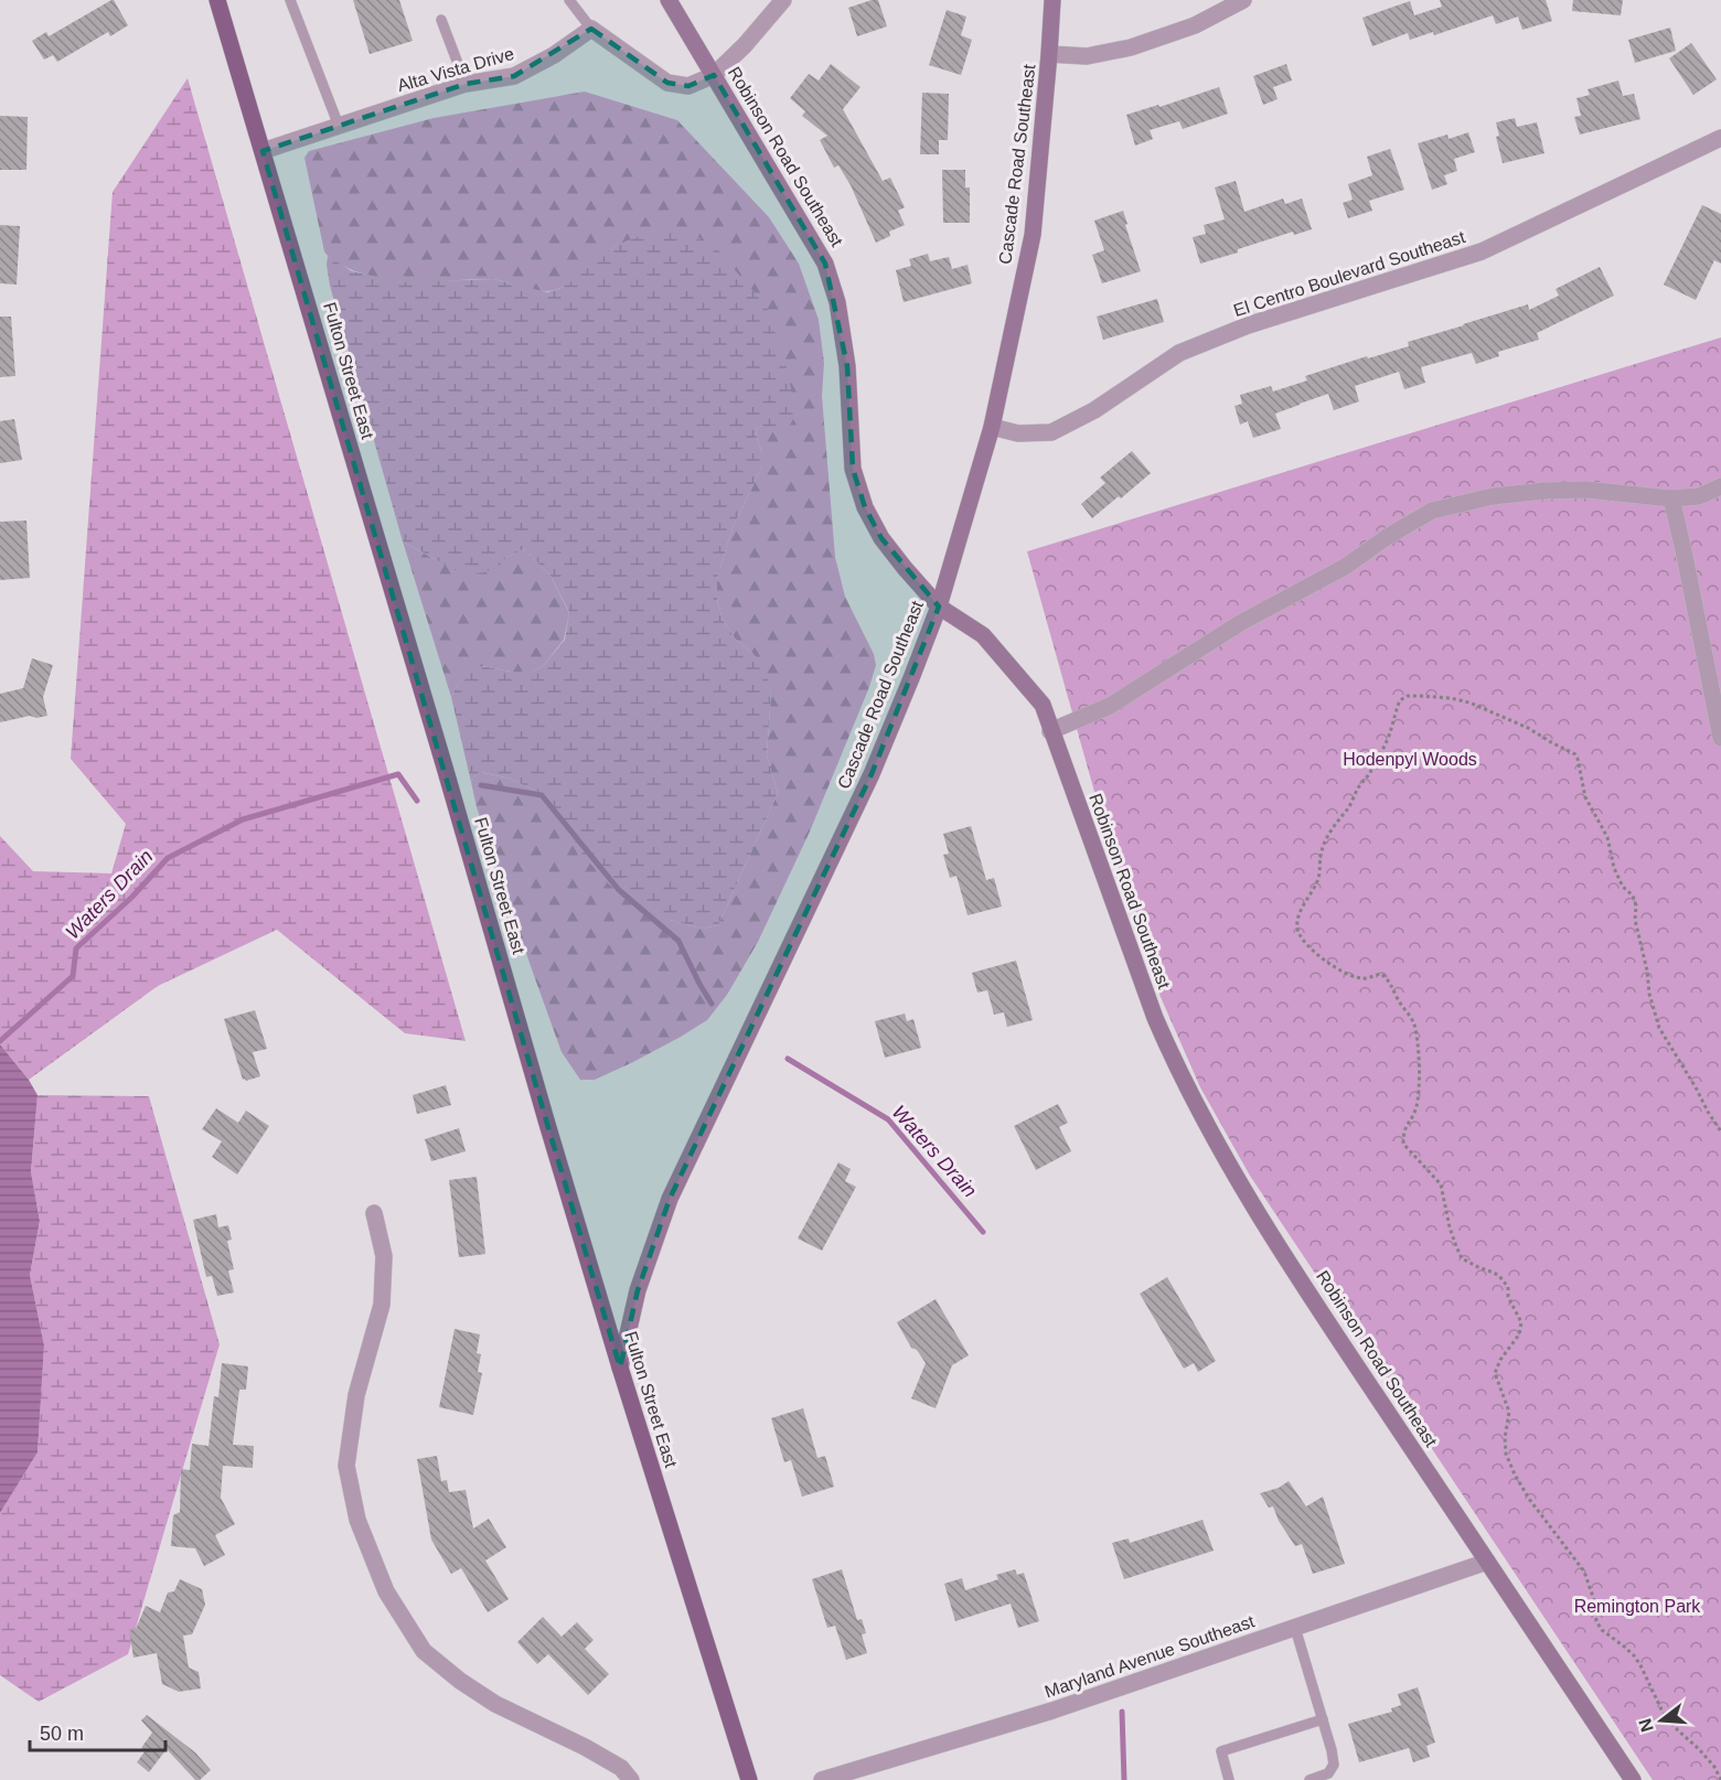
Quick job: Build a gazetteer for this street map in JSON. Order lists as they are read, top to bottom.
{
  "streets": {
    "main road": ["Robinson Road Southeast", "Cascade Road Southeast", "Fulton Street East"],
    "street": ["Alta Vista Drive", "El Centro Boulevard Southeast", "Maryland Avenue Southeast"]
  },
  "crossings": [
    ["Alta Vista Drive", "Fulton Street East"],
    ["Robinson Road Southeast", "Cascade Road Southeast"],
    ["Robinson Road Southeast", "Maryland Avenue Southeast"],
    ["Cascade Road Southeast", "El Centro Boulevard Southeast"],
    ["Cascade Road Southeast", "Fulton Street East"]
  ],
  "water": ["Waters Drain"],
  "parks": ["Hodenpyl Woods", "Remington Park"],
  "scale_bar": "50 m",
  "north": "left"
}
